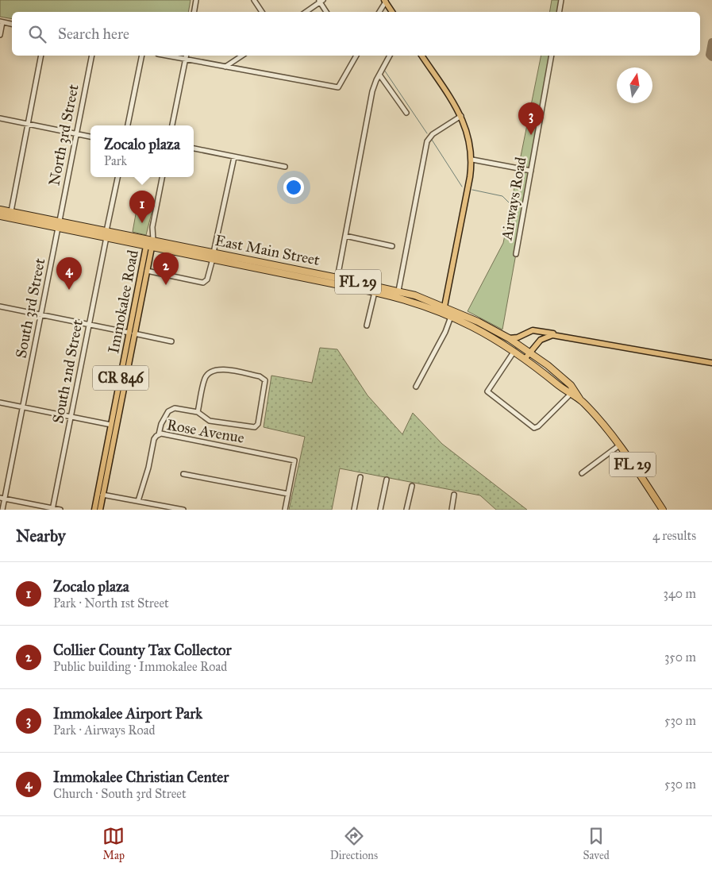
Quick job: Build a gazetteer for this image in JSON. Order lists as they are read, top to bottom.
{
  "streets": {
    "highway": ["East Main Street", "FL 29"],
    "main road": ["Immokalee Road", "CR 846"],
    "street": [
      "North 3rd Street",
      "Airways Road",
      "South 3rd Street",
      "South 2nd Street",
      "Rose Avenue"
    ]
  },
  "crossings": [
    ["North 3rd Street", "FL 29"],
    ["East Main Street", "FL 29"],
    ["East Main Street", "Immokalee Road"],
    ["FL 29", "Immokalee Road"],
    ["FL 29", "South 3rd Street"],
    ["FL 29", "South 2nd Street"]
  ],
  "north": "top",
  "page": {
    "search": "Search here",
    "pins": [
      "3",
      "1",
      "2",
      "4"
    ],
    "popup": ["Zocalo plaza", "Park"],
    "heading": ["Nearby", "4 results"],
    "list": [
      {
        "mark": "1",
        "name": "Zocalo plaza",
        "note": "Park · North 1st Street",
        "value": "340 m"
      },
      {
        "mark": "2",
        "name": "Collier County Tax Collector",
        "note": "Public building · Immokalee Road",
        "value": "350 m"
      },
      {
        "mark": "3",
        "name": "Immokalee Airport Park",
        "note": "Park · Airways Road",
        "value": "530 m"
      },
      {
        "mark": "4",
        "name": "Immokalee Christian Center",
        "note": "Church · South 3rd Street",
        "value": "530 m"
      }
    ],
    "nav": ["Map", "Directions", "Saved"]
  }
}
